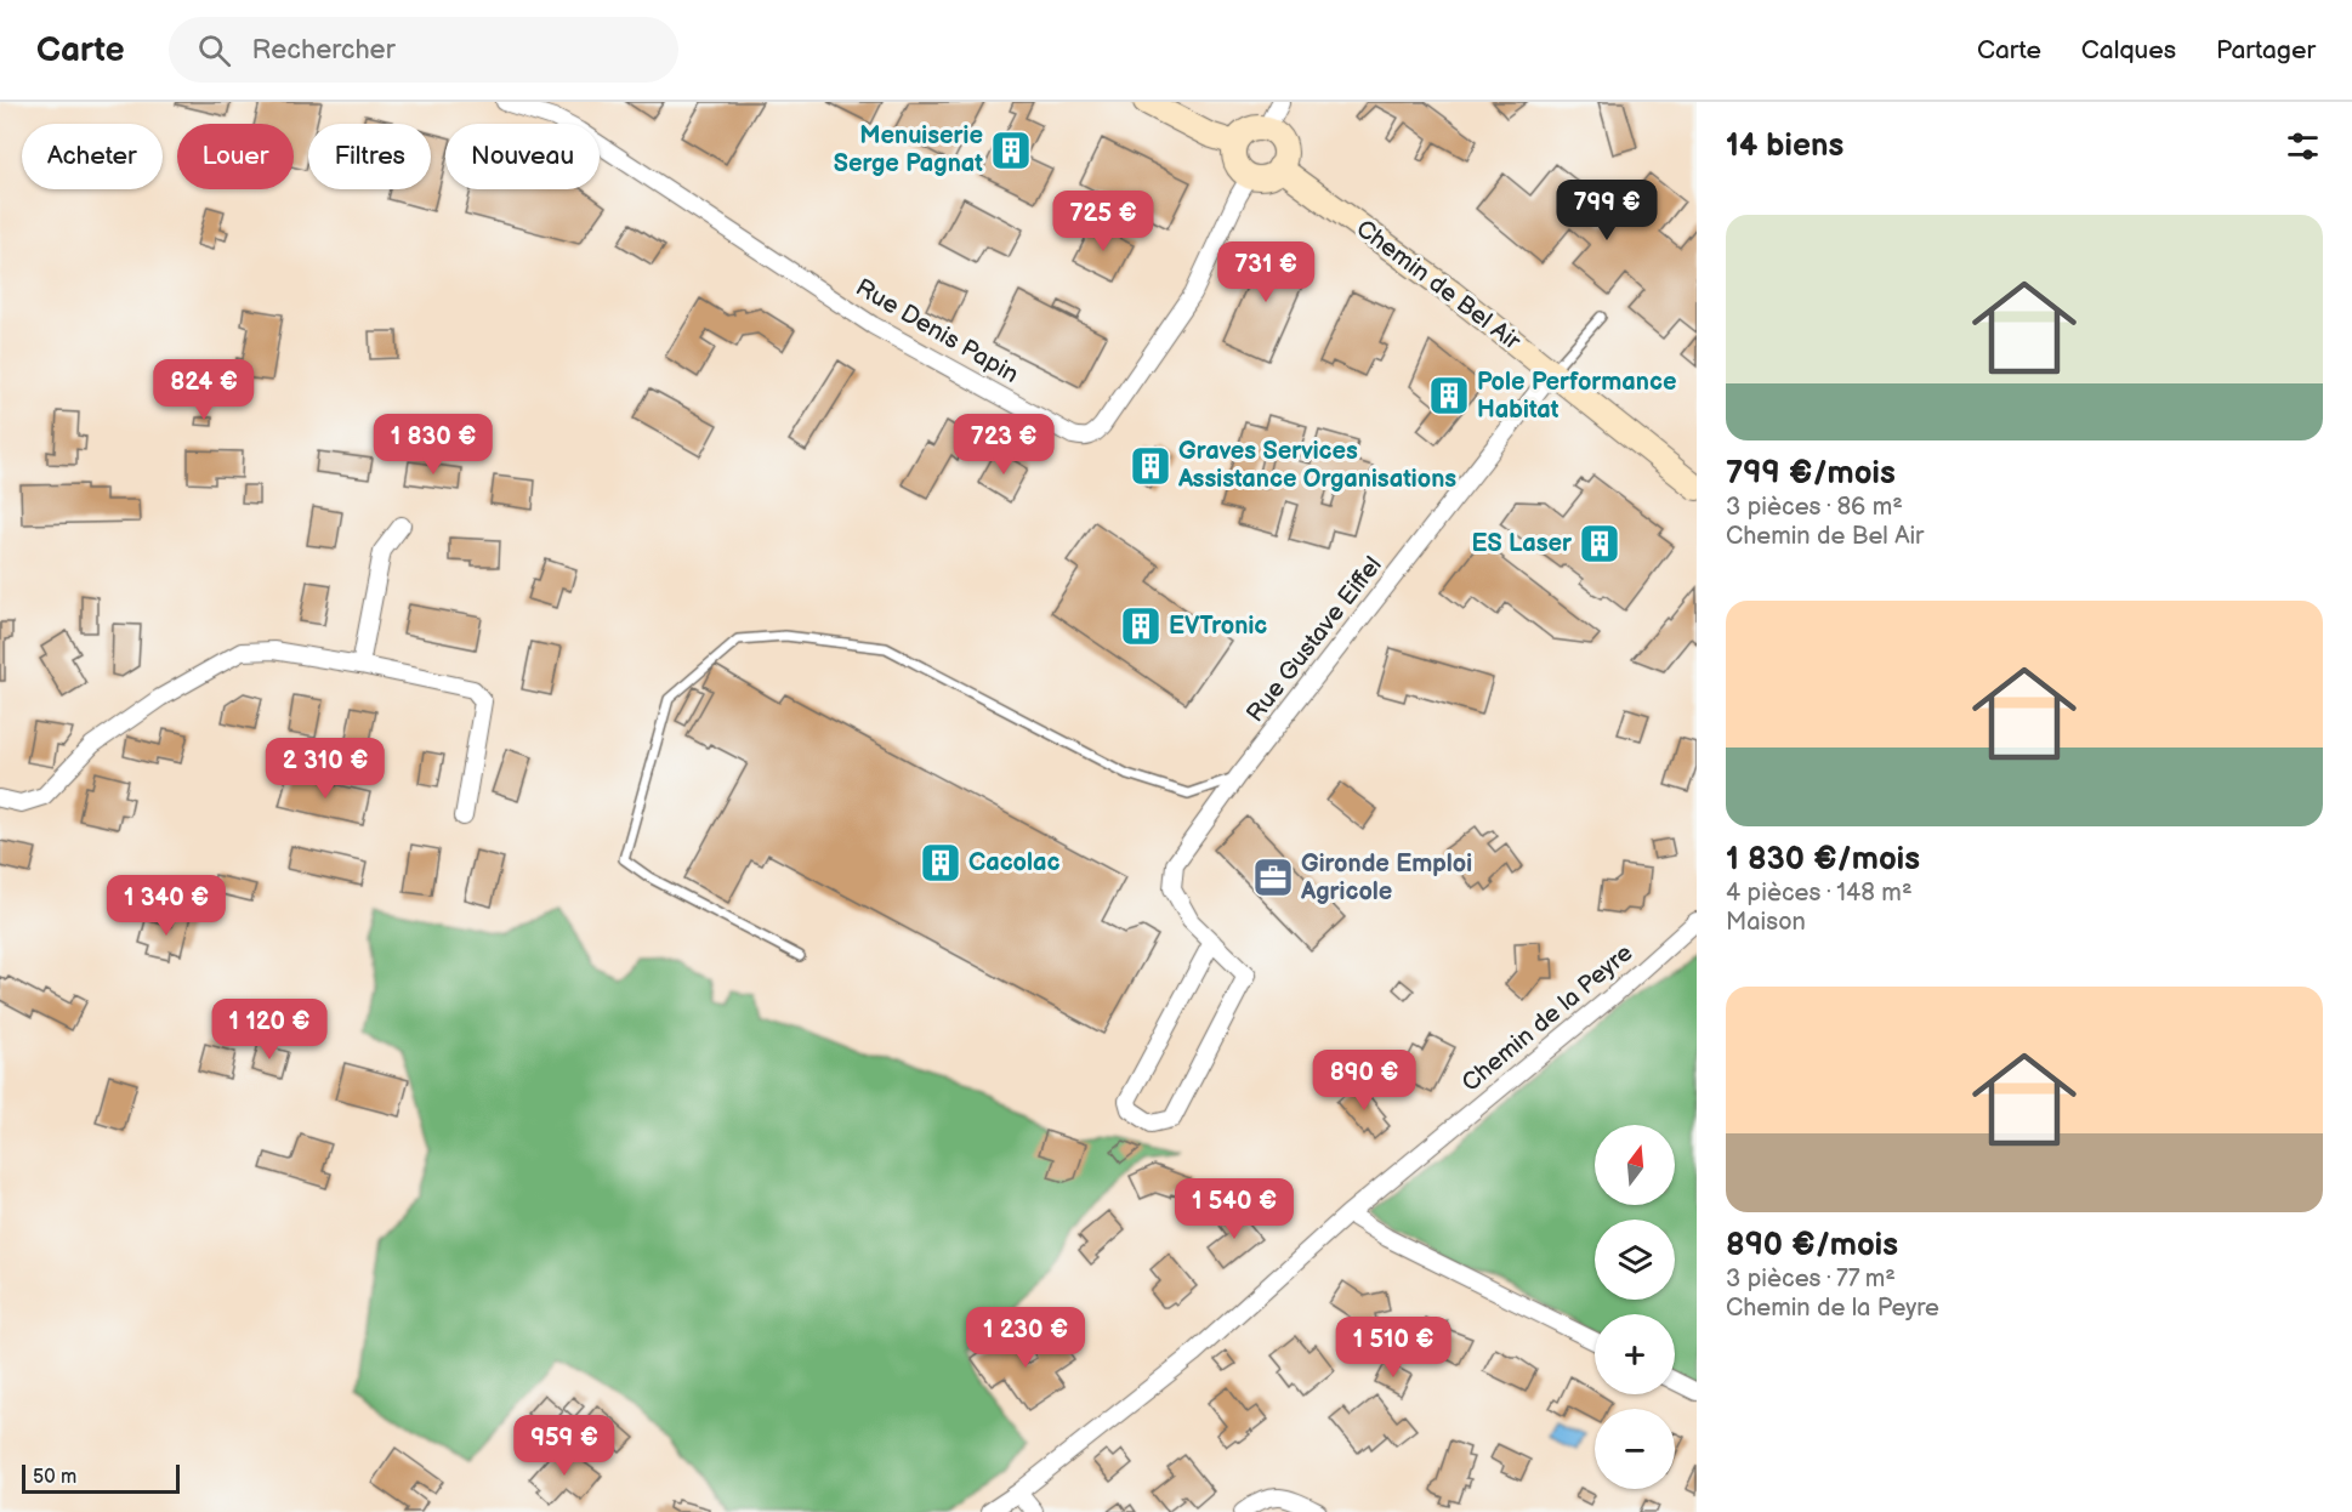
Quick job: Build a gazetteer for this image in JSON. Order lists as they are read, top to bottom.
{
  "streets": {
    "street": [
      "Chemin de Bel Air",
      "Rue Denis Papin",
      "Rue Gustave Eiffel",
      "Chemin de la Peyre"
    ]
  },
  "crossings": [
    ["Chemin de Bel Air", "Rue Denis Papin"],
    ["Chemin de Bel Air", "Rue Gustave Eiffel"]
  ],
  "places": {
    "building": [
      "Menuiserie Serge Pagnat",
      "Pole Performance Habitat",
      "Graves Services Assistance Organisations",
      "ES Laser",
      "EVTronic",
      "Cacolac"
    ],
    "office": ["Gironde Emploi Agricole"]
  },
  "scale_bar": "50 m",
  "north": "top",
  "page": {
    "header": "Carte",
    "search": "Rechercher",
    "nav": ["Carte", "Calques", "Partager"],
    "heading": "14 biens",
    "chip": [
      "Acheter",
      "Louer",
      "Filtres",
      "Nouveau"
    ],
    "price": [
      "799 €",
      "725 €",
      "731 €",
      "824 €",
      "1 830 €",
      "723 €",
      "2 310 €",
      "1 340 €",
      "1 120 €",
      "890 €",
      "1 540 €",
      "1 230 €",
      "1 510 €",
      "959 €"
    ],
    "list": [
      {
        "name": "799 €/mois",
        "note": "3 pièces · 86 m² · Chemin de Bel Air"
      },
      {
        "name": "1 830 €/mois",
        "note": "4 pièces · 148 m² · Maison"
      },
      {
        "name": "890 €/mois",
        "note": "3 pièces · 77 m² · Chemin de la Peyre"
      }
    ],
    "map_buttons": ["+", "−"],
    "scale": "50 m"
  }
}
